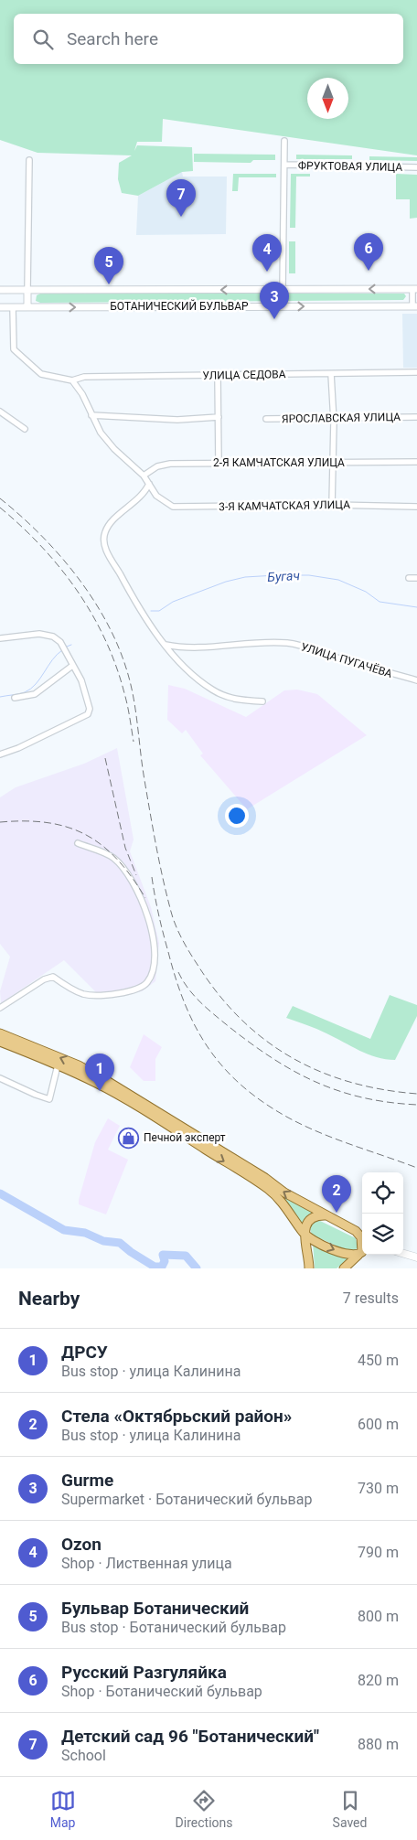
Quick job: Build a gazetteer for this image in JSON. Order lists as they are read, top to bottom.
{
  "streets": {
    "street": [
      "ФРУКТОВАЯ УЛИЦА",
      "БОТАНИЧЕСКИЙ БУЛЬВАР",
      "УЛИЦА СЕДОВА",
      "ЯРОСЛАВСКАЯ УЛИЦА",
      "2-Я КАМЧАТСКАЯ УЛИЦА",
      "3-Я КАМЧАТСКАЯ УЛИЦА",
      "УЛИЦА ПУГАЧЁВА"
    ]
  },
  "water": ["Бугач"],
  "places": {
    "shop": ["Печной эксперт"]
  },
  "north": "bottom",
  "page": {
    "search": "Search here",
    "pins": [
      "7",
      "6",
      "4",
      "5",
      "3",
      "1",
      "2"
    ],
    "heading": ["Nearby", "7 results"],
    "list": [
      {
        "mark": "1",
        "name": "ДРСУ",
        "note": "Bus stop · улица Калинина",
        "value": "450 m"
      },
      {
        "mark": "2",
        "name": "Стела «Октябрьский район»",
        "note": "Bus stop · улица Калинина",
        "value": "600 m"
      },
      {
        "mark": "3",
        "name": "Gurme",
        "note": "Supermarket · Ботанический бульвар",
        "value": "730 m"
      },
      {
        "mark": "4",
        "name": "Ozon",
        "note": "Shop · Лиственная улица",
        "value": "790 m"
      },
      {
        "mark": "5",
        "name": "Бульвар Ботанический",
        "note": "Bus stop · Ботанический бульвар",
        "value": "800 m"
      },
      {
        "mark": "6",
        "name": "Русский Разгуляйка",
        "note": "Shop · Ботанический бульвар",
        "value": "820 m"
      },
      {
        "mark": "7",
        "name": "Детский сад 96 \"Ботанический\"",
        "note": "School",
        "value": "880 m"
      }
    ],
    "nav": ["Map", "Directions", "Saved"]
  }
}
